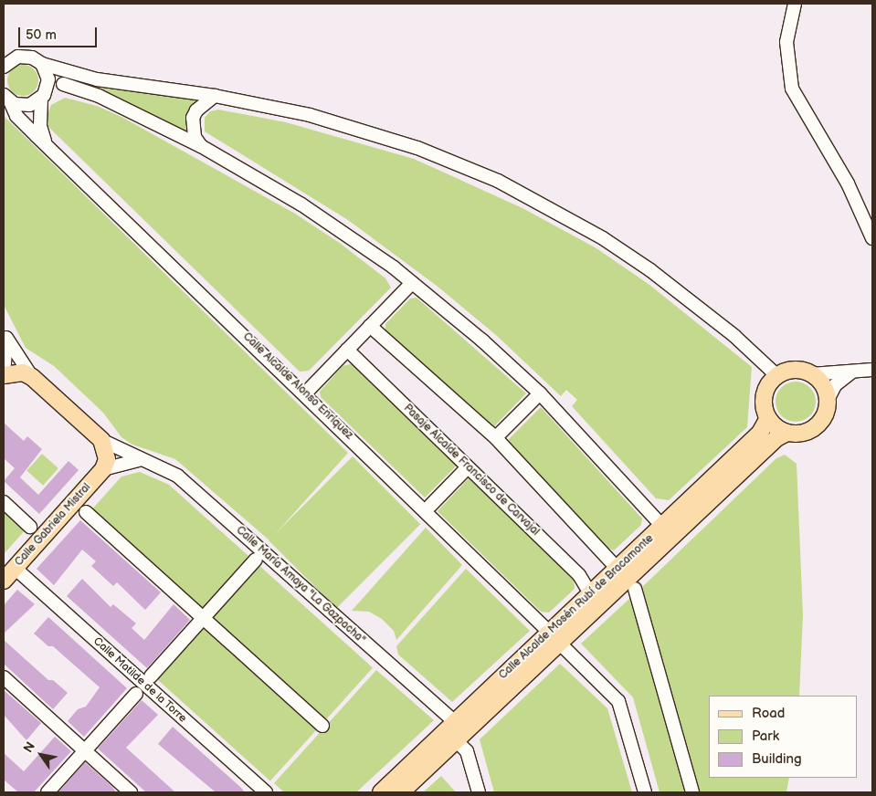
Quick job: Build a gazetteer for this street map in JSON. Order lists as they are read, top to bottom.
{
  "streets": {
    "main road": ["Calle Gabriela Mistral", "Calle Alcalde Mosén Rubí de Bracamonte"],
    "street": [
      "Calle Alcalde Alonso Enríquez",
      "Pasaje Alcalde Francisco de Carvajal",
      "Calle María Amaya \"La Gazpacha\"",
      "Calle Matilde de la Torre"
    ]
  },
  "crossings": [
    ["Calle Alcalde Alonso Enríquez", "Calle Alcalde Mosén Rubí de Bracamonte"],
    ["Pasaje Alcalde Francisco de Carvajal", "Calle Alcalde Mosén Rubí de Bracamonte"],
    ["Calle Gabriela Mistral", "Calle María Amaya \"La Gazpacha\""],
    ["Calle Gabriela Mistral", "Calle Matilde de la Torre"],
    ["Calle María Amaya \"La Gazpacha\"", "Calle Alcalde Mosén Rubí de Bracamonte"]
  ],
  "legend": ["Road", "Park", "Building"],
  "scale_bar": "50 m",
  "north": "top left"
}
